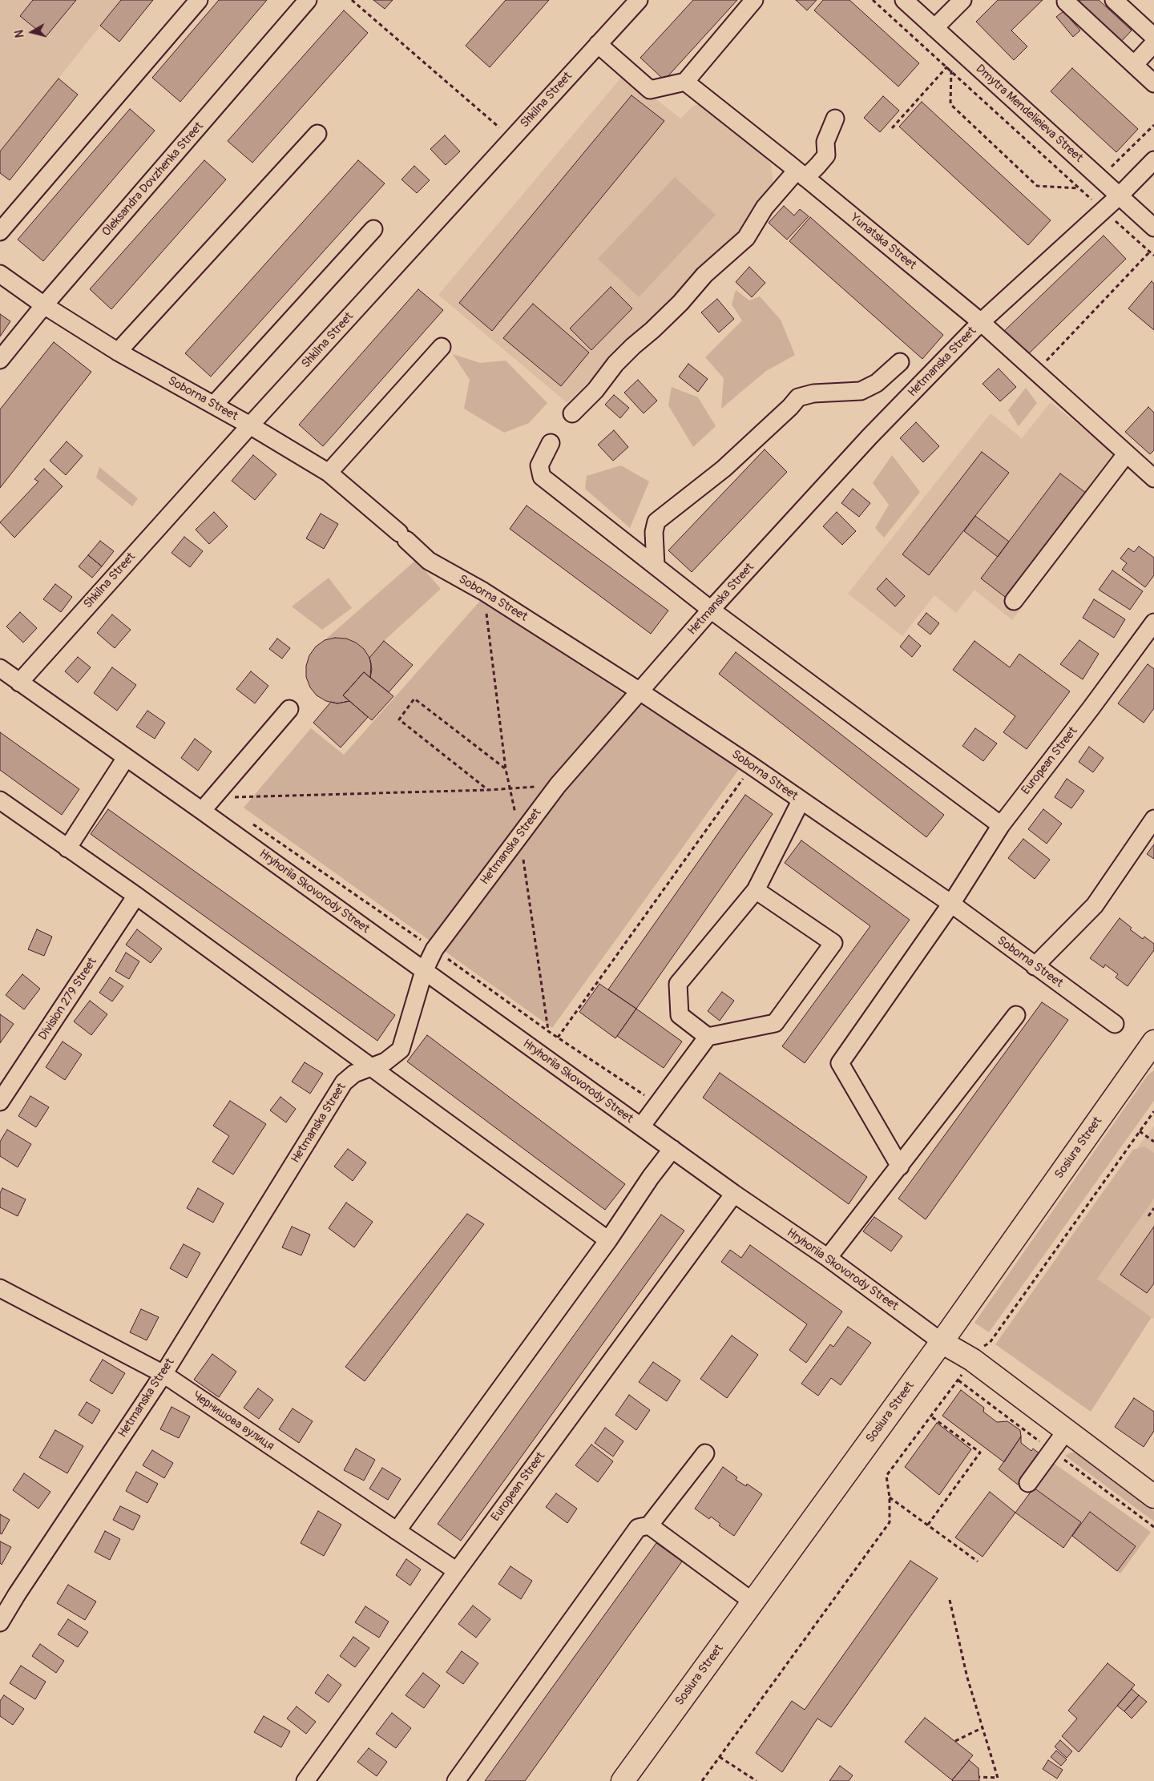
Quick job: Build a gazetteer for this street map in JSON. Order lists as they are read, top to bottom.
{
  "streets": {
    "main road": ["Hryhoriia Skovorody Street", "Sosiura Street"],
    "street": [
      "Shkilna Street",
      "Dmytra Mendelieieva Street",
      "Oleksandra Dovzhenka Street",
      "Yunatska Street",
      "Hetmanska Street",
      "Soborna Street",
      "European Street",
      "Division 279 Street",
      "Чернишова вулиця"
    ]
  },
  "crossings": [
    ["Shkilna Street", "Soborna Street"],
    ["Shkilna Street", "Hryhoriia Skovorody Street"],
    ["Dmytra Mendelieieva Street", "Hetmanska Street"],
    ["Oleksandra Dovzhenka Street", "Soborna Street"],
    ["Yunatska Street", "Hetmanska Street"],
    ["Hetmanska Street", "Soborna Street"],
    ["Hetmanska Street", "Hryhoriia Skovorody Street"],
    ["Hetmanska Street", "Чернишова вулиця"],
    ["Soborna Street", "European Street"],
    ["European Street", "Hryhoriia Skovorody Street"],
    ["European Street", "Чернишова вулиця"],
    ["Hryhoriia Skovorody Street", "Sosiura Street"]
  ],
  "north": "left"
}
